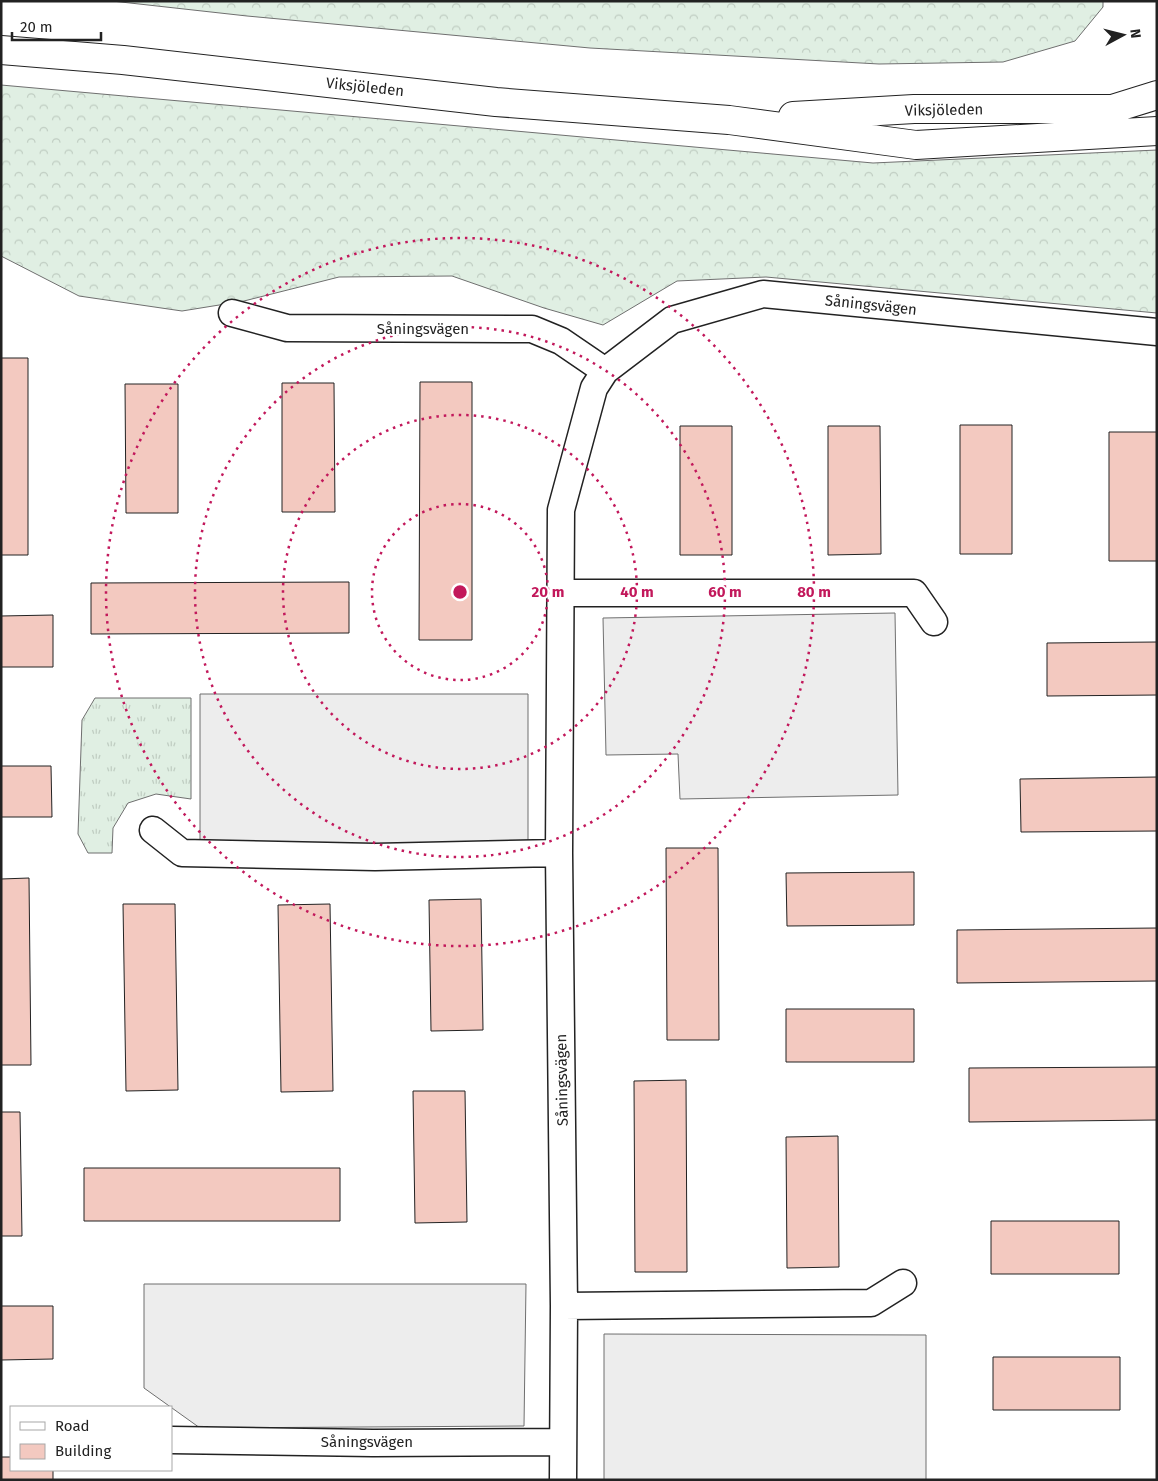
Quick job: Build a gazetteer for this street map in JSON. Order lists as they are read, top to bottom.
{
  "streets": {
    "main road": ["Viksjöleden"],
    "street": ["Såningsvägen"]
  },
  "legend": ["Road", "Building"],
  "scale_bar": "20 m",
  "north": "right",
  "rings": [
    "20 m",
    "40 m",
    "60 m",
    "80 m"
  ]
}
